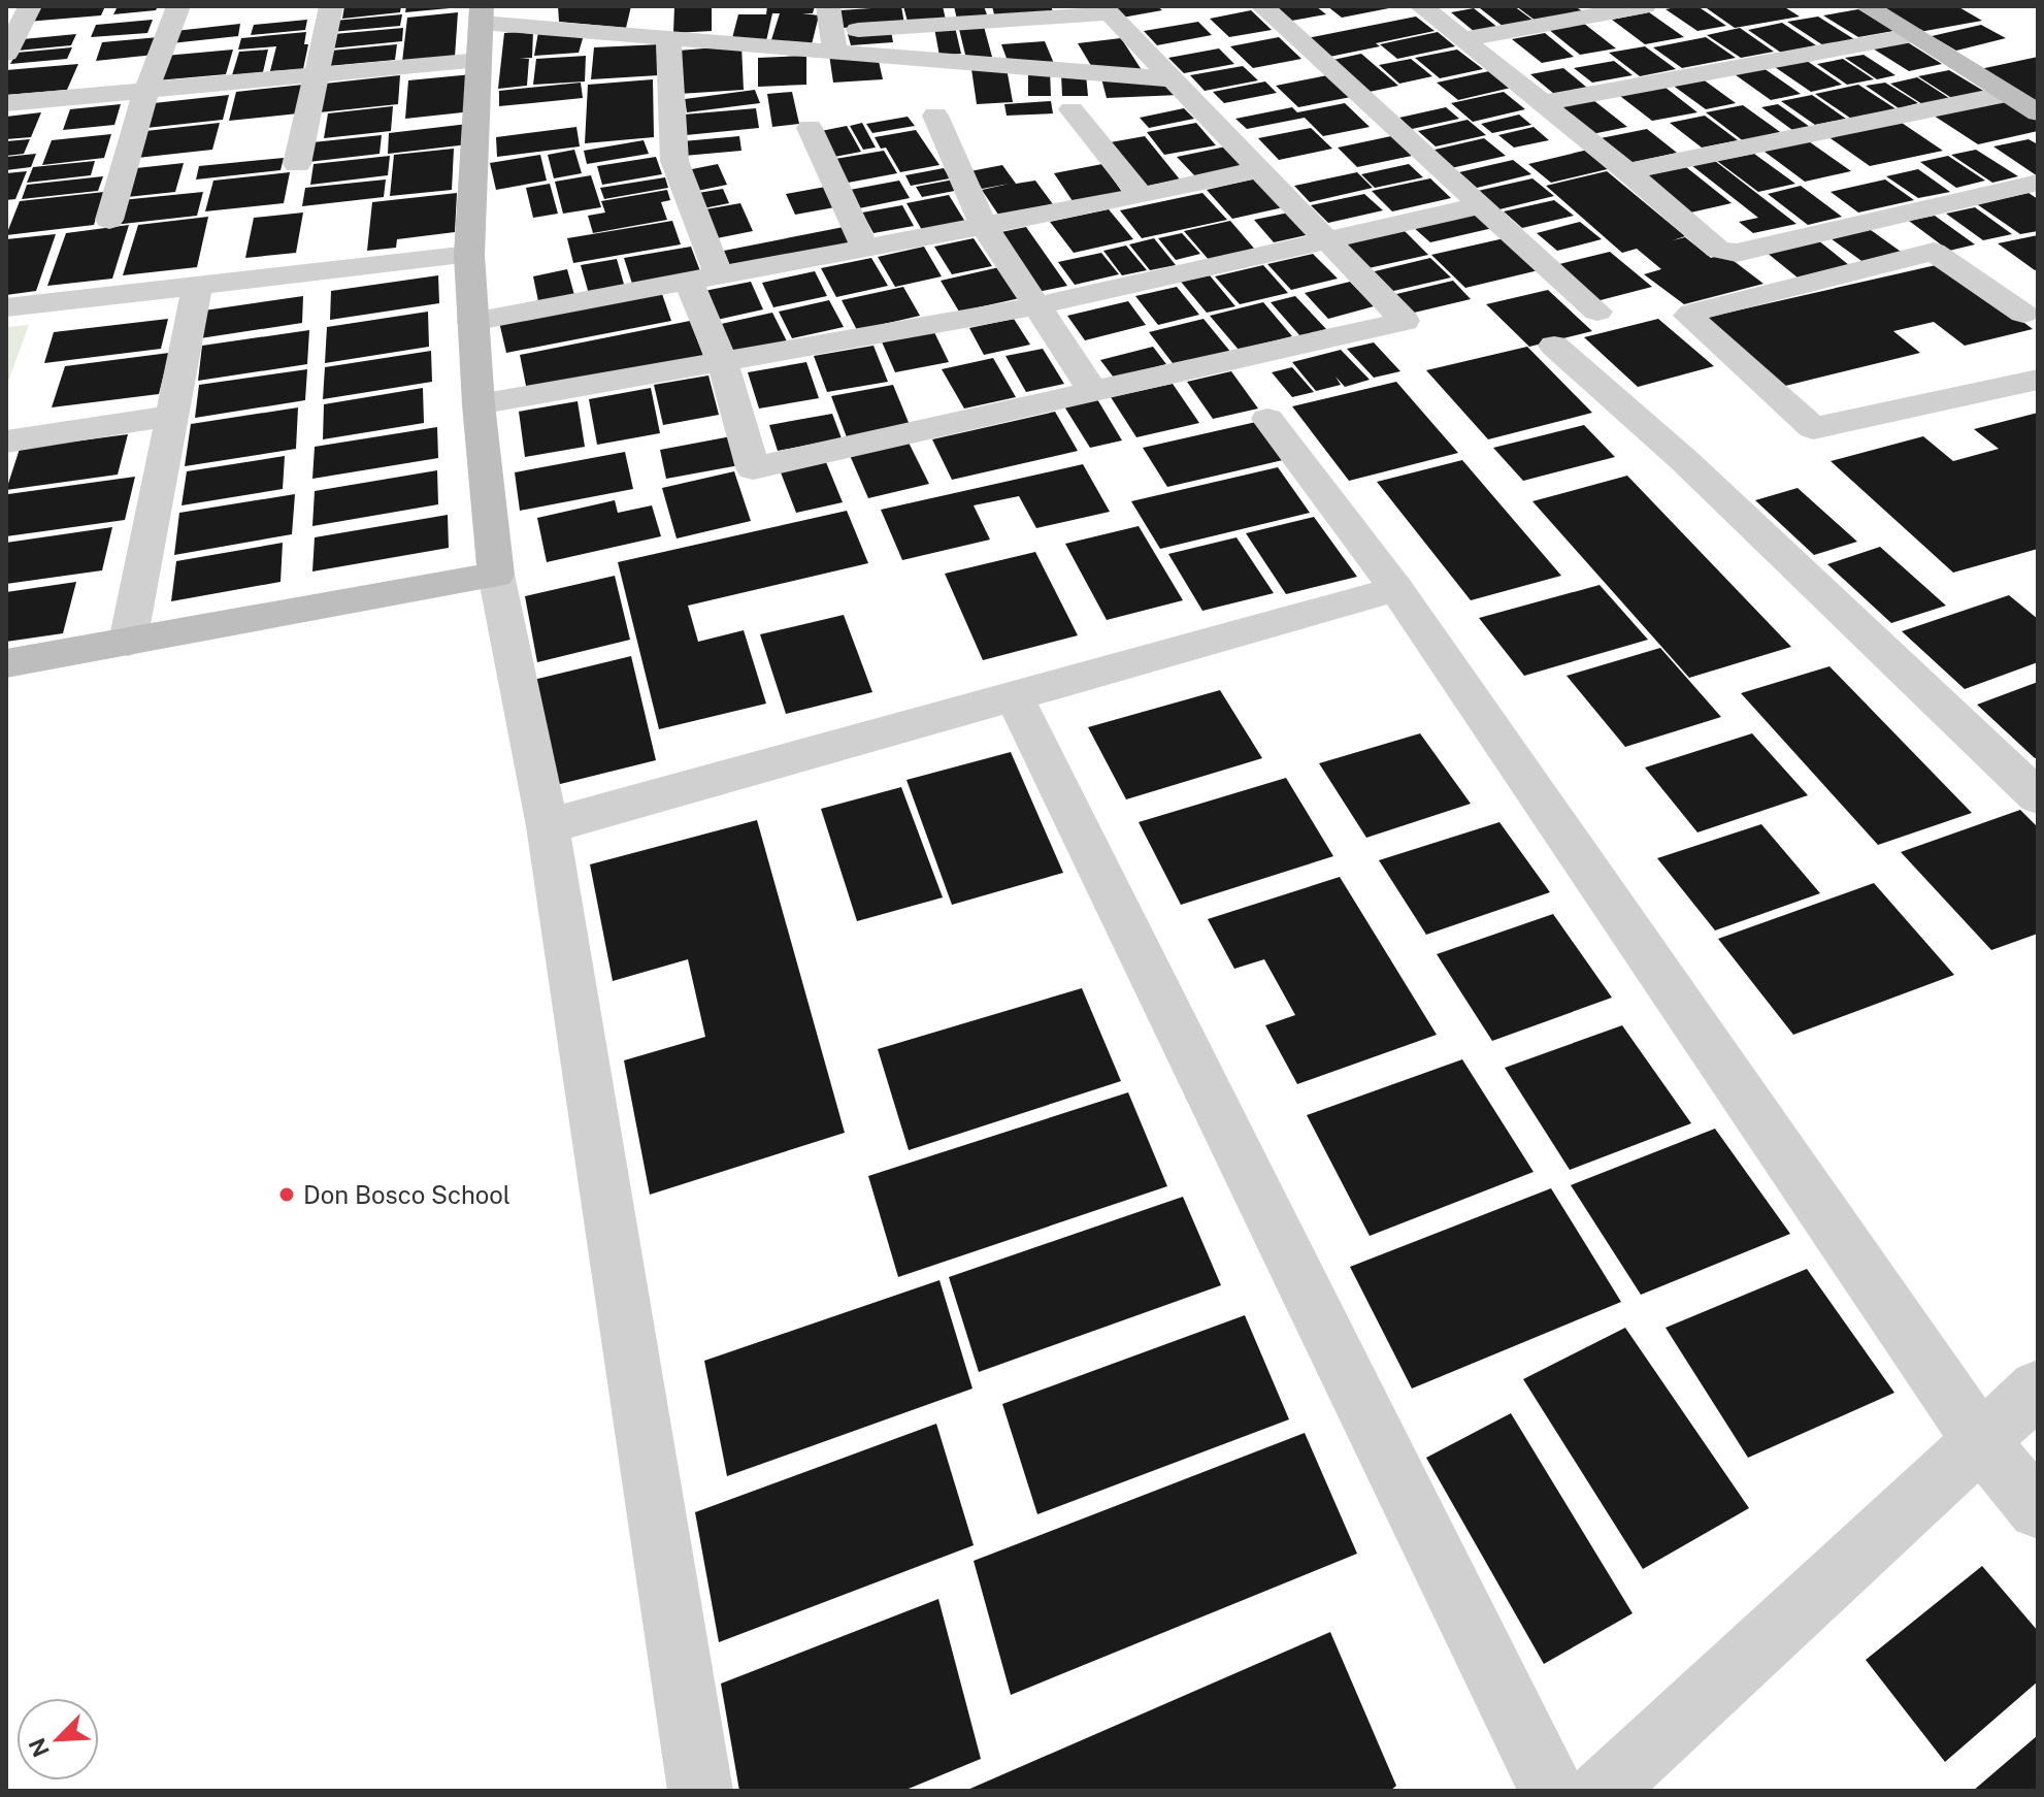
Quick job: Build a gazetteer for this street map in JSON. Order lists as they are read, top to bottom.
{
  "places": ["Don Bosco School"],
  "north": "bottom left"
}
